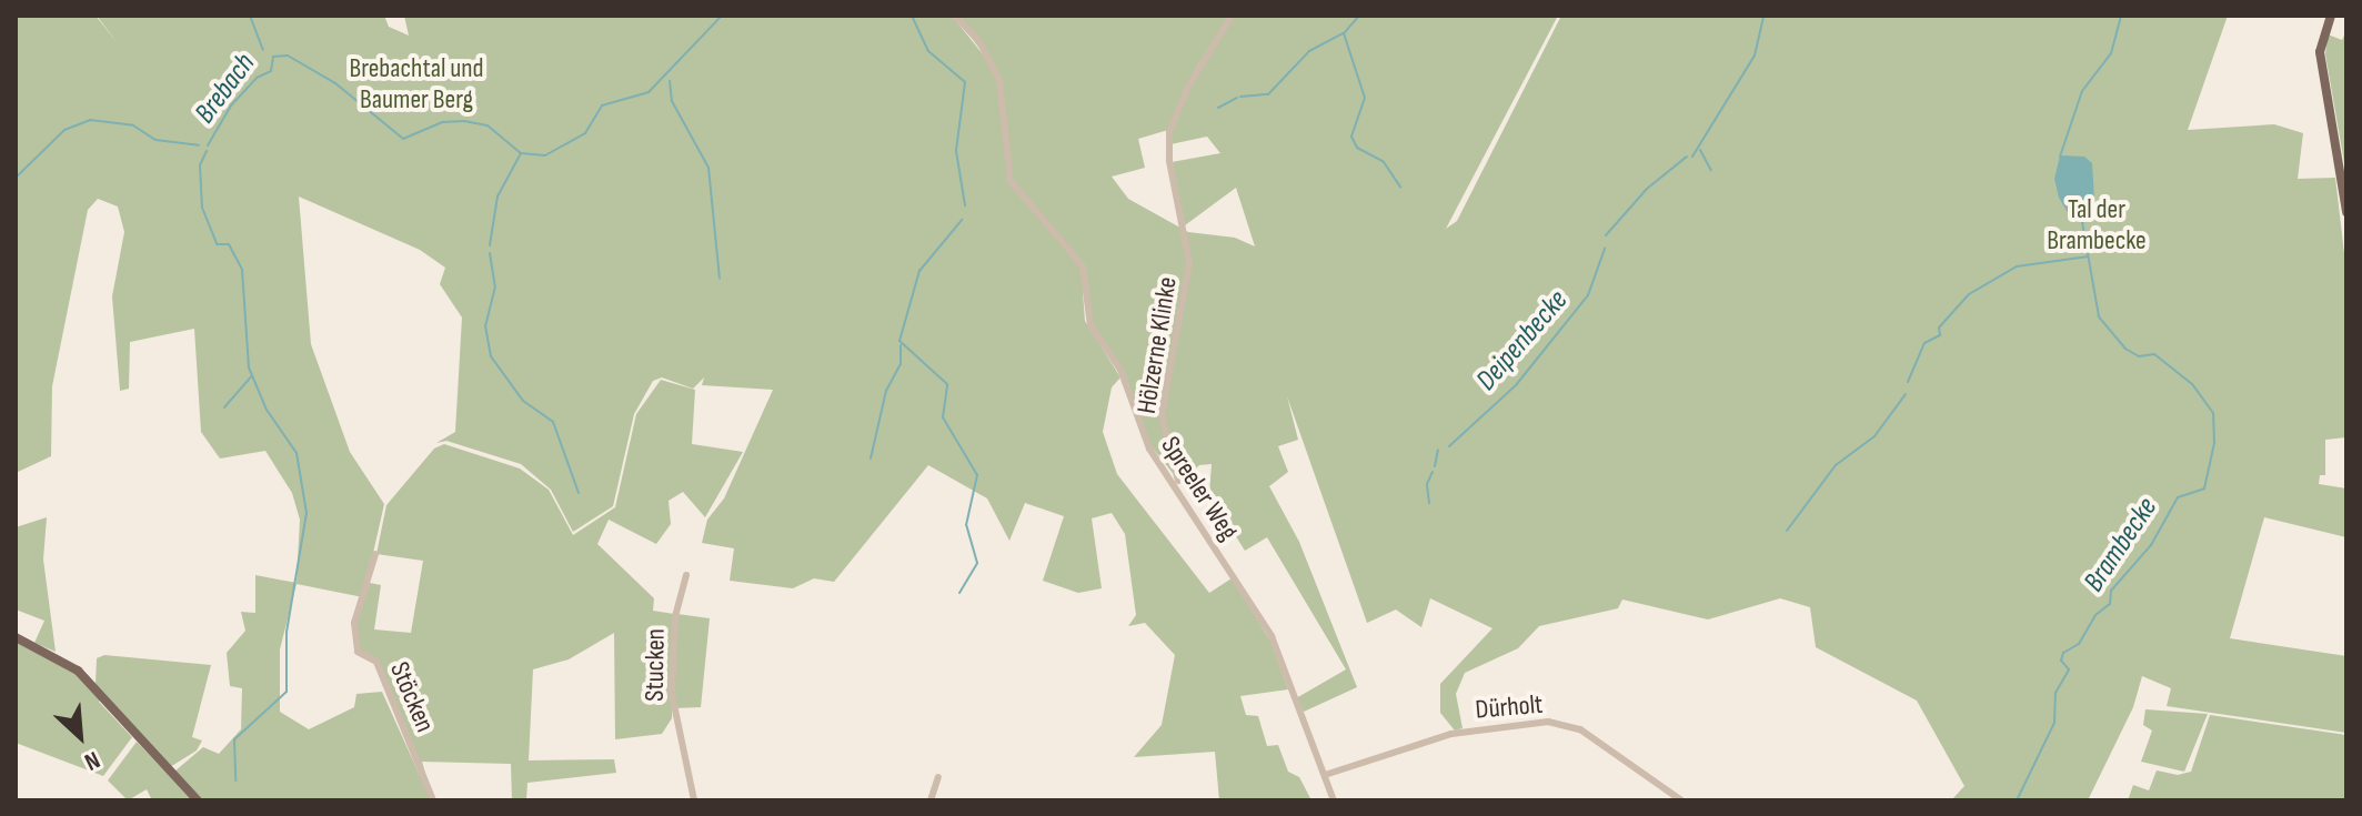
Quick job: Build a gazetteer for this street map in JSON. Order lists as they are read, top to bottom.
{
  "streets": {
    "street": [
      "Hölzerne Klinke",
      "Spreeler Weg",
      "Stucken",
      "Stöcken",
      "Dürholt"
    ]
  },
  "crossings": [
    ["Hölzerne Klinke", "Spreeler Weg"],
    ["Spreeler Weg", "Dürholt"]
  ],
  "water": ["Brebach", "Deipenbecke", "Brambecke"],
  "parks": ["Brebachtal und Baumer Berg", "Tal der Brambecke"],
  "north": "bottom right"
}
